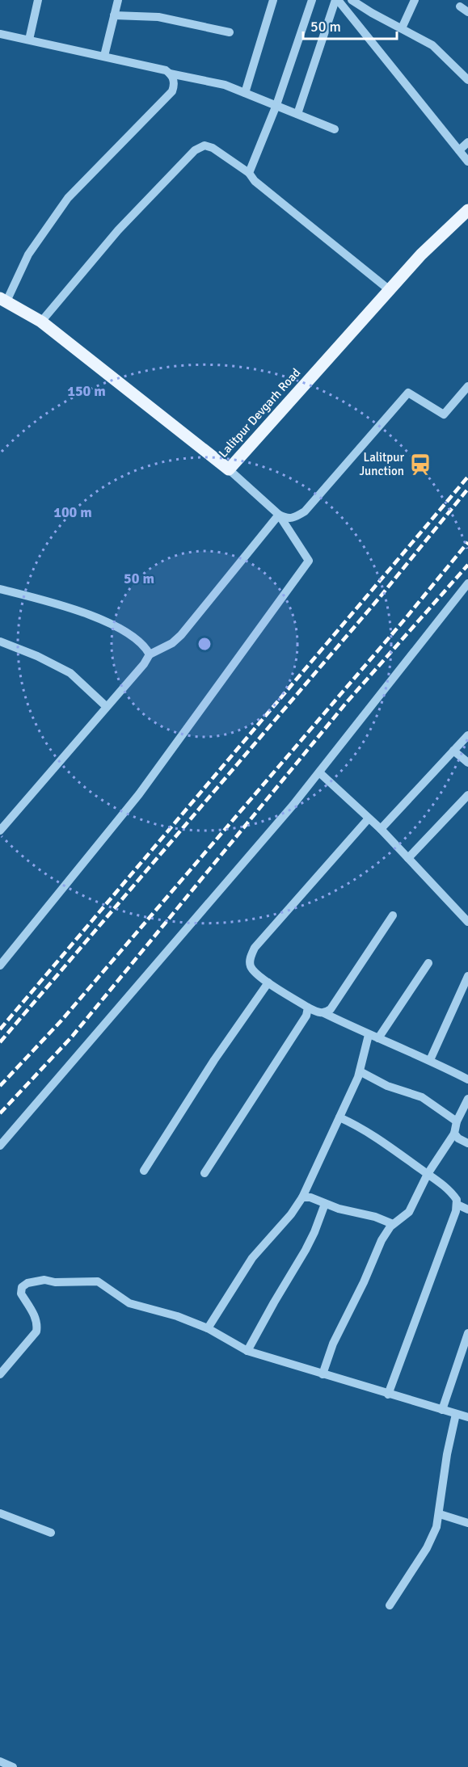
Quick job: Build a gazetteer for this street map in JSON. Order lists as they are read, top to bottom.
{
  "streets": {
    "main road": ["Lalitpur Devgarh Road"]
  },
  "places": {
    "station": ["Lalitpur Junction"]
  },
  "scale_bar": "50 m",
  "rings": ["150 m", "100 m", "50 m"]
}
